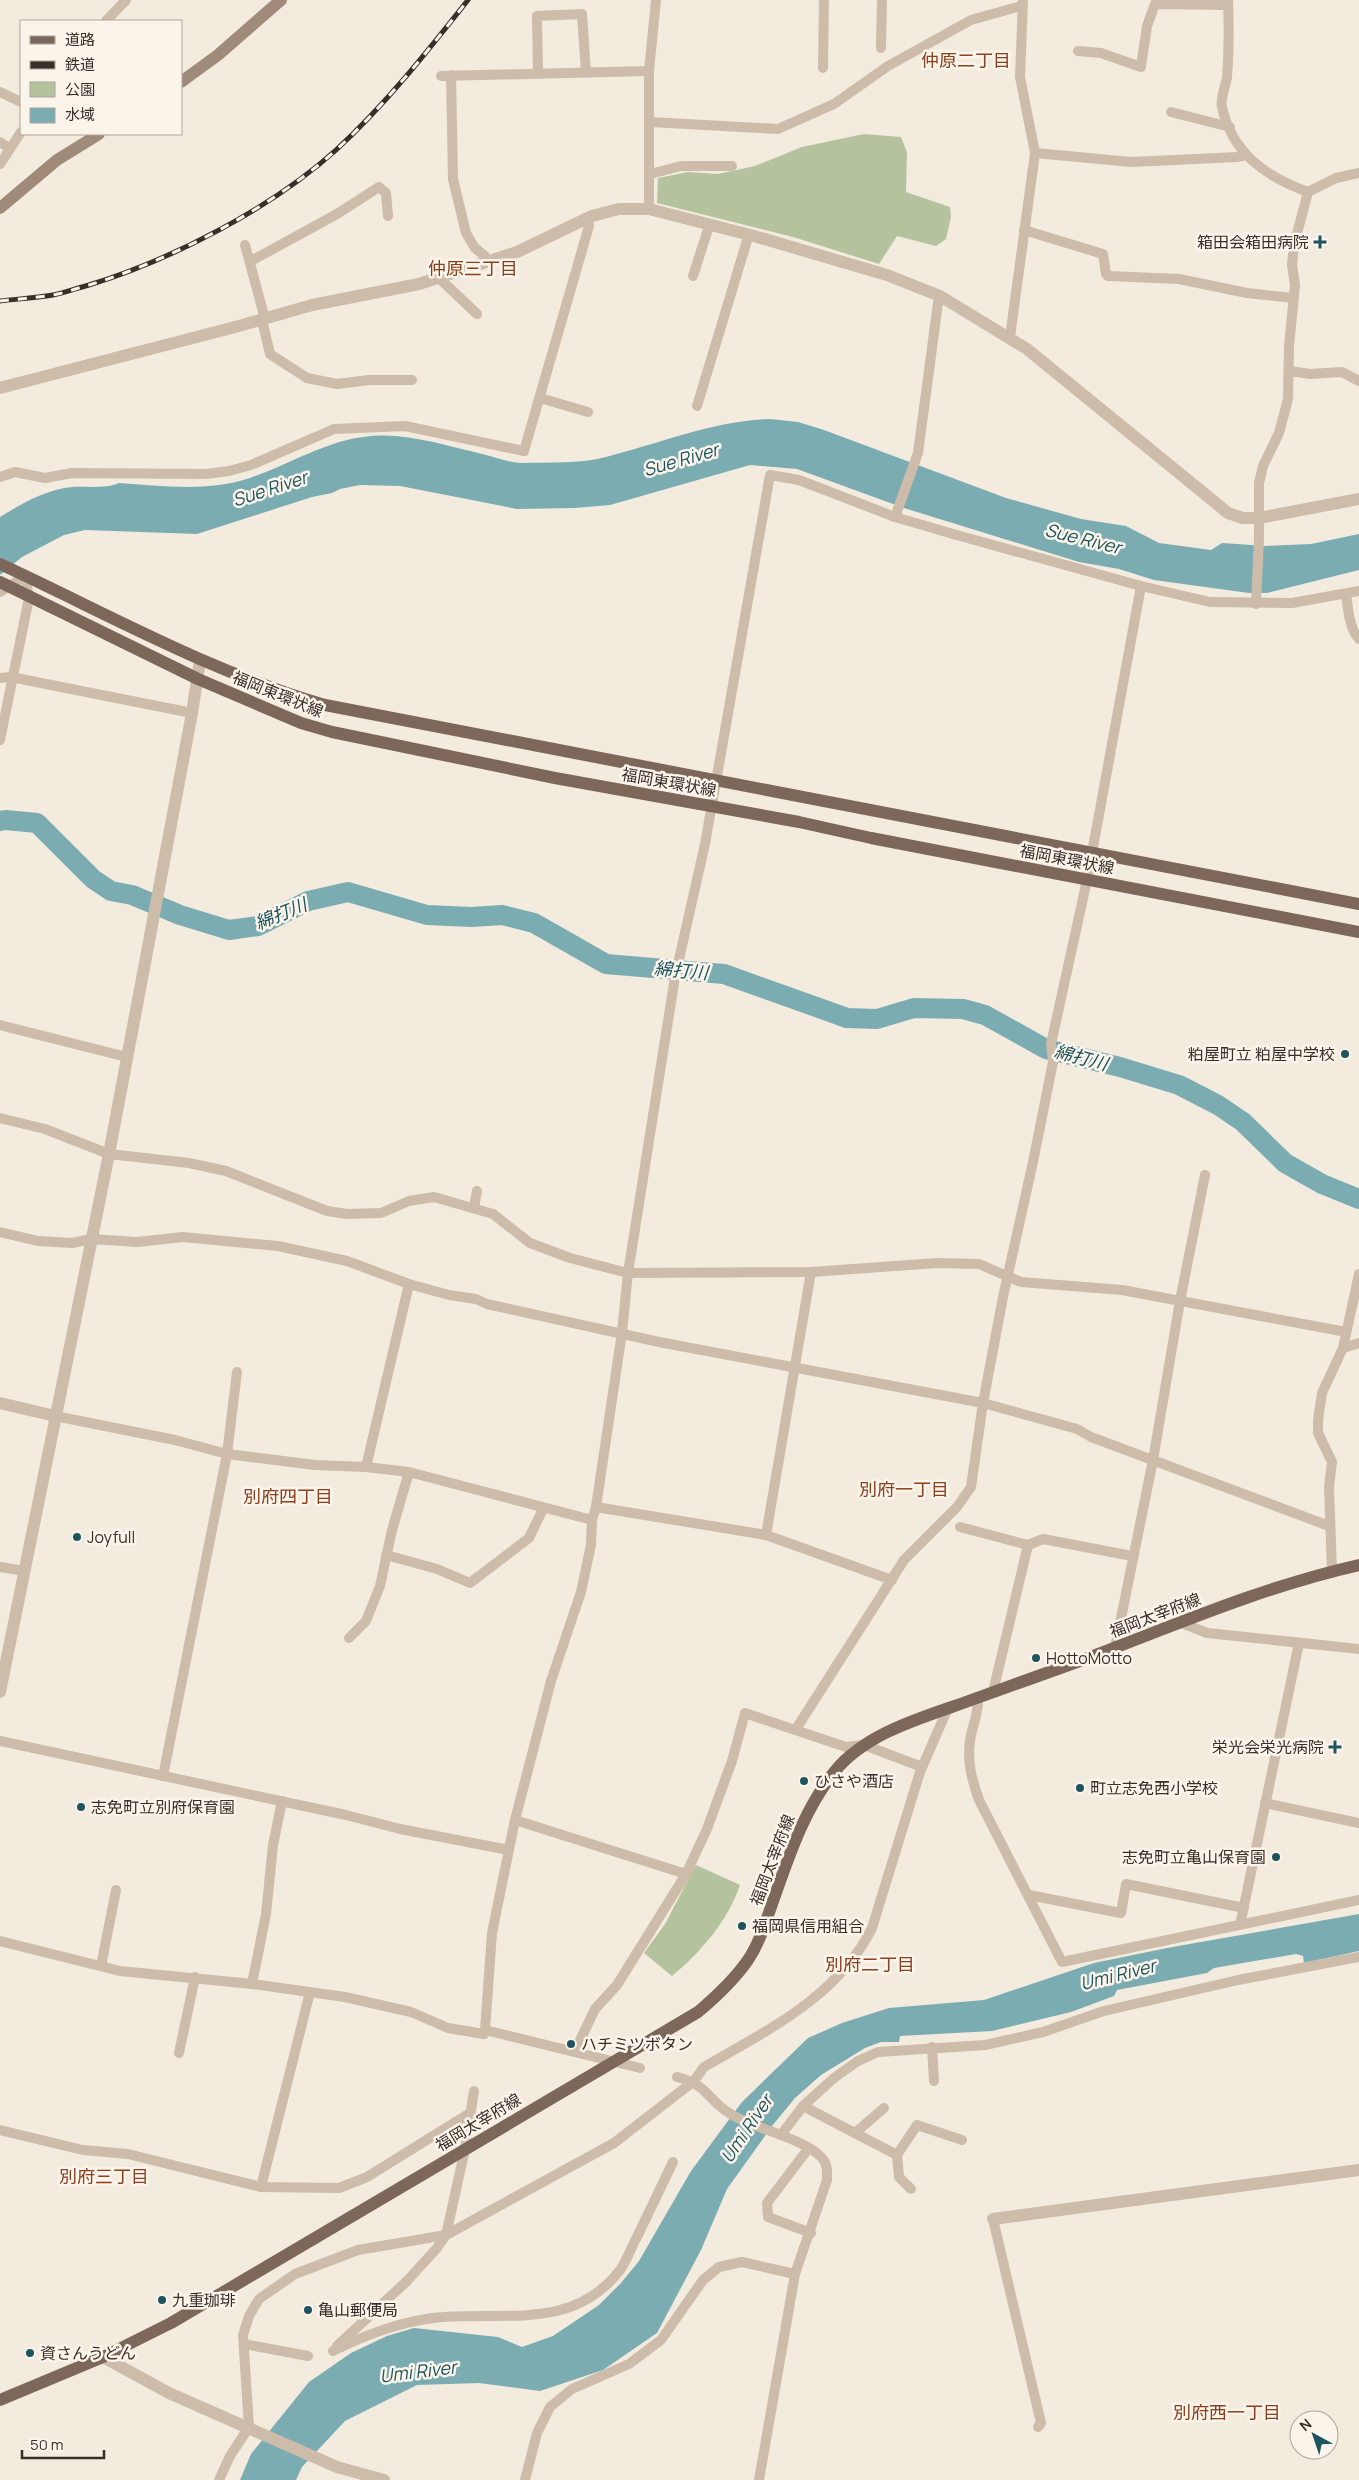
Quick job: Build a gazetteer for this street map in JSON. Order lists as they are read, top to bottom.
{
  "streets": {
    "main road": ["福岡東環状線", "福岡太宰府線"]
  },
  "districts": [
    "仲原二丁目",
    "仲原三丁目",
    "別府一丁目",
    "別府四丁目",
    "別府二丁目",
    "別府三丁目",
    "別府西一丁目"
  ],
  "water": ["Sue River", "綿打川", "Umi River"],
  "places": {
    "health": ["箱田会箱田病院", "栄光会栄光病院"],
    "other": [
      "粕屋町立 粕屋中学校",
      "Joyfull",
      "HottoMotto",
      "ひさや酒店",
      "町立志免西小学校",
      "志免町立別府保育園",
      "志免町立亀山保育園",
      "福岡県信用組合",
      "ハチミツボタン",
      "九重珈琲",
      "亀山郵便局",
      "資さんうどん"
    ]
  },
  "legend": [
    "道路",
    "鉄道",
    "公園",
    "水域"
  ],
  "scale_bar": "50 m",
  "north": "top left"
}
